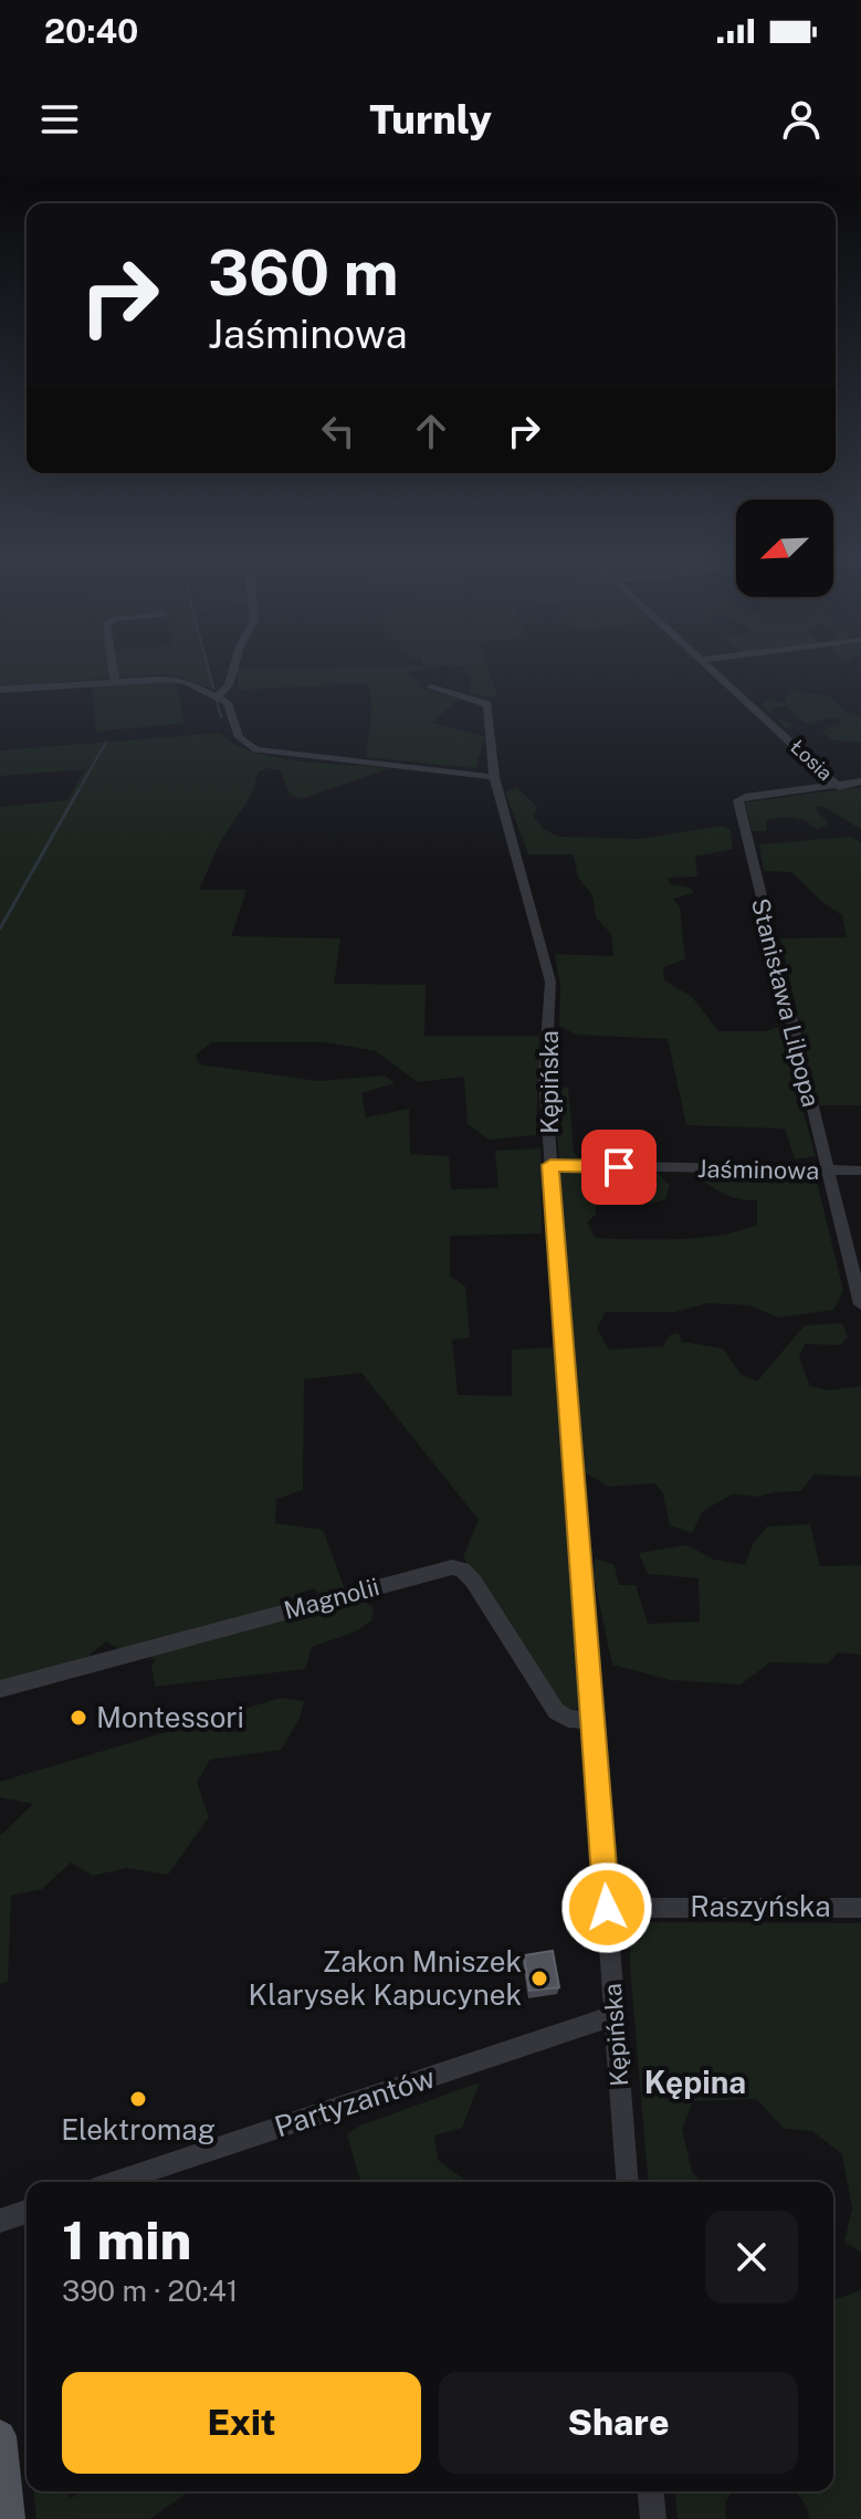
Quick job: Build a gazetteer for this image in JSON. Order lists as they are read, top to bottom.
{
  "streets": {
    "street": [
      "Łosia",
      "Stanisława Lilpopa",
      "Kępińska",
      "Jaśminowa",
      "Magnolii",
      "Raszyńska",
      "Partyzantów"
    ]
  },
  "crossings": [
    ["Łosia", "Stanisława Lilpopa"],
    ["Stanisława Lilpopa", "Jaśminowa"],
    ["Kępińska", "Jaśminowa"],
    ["Kępińska", "Magnolii"],
    ["Kępińska", "Raszyńska"],
    ["Kępińska", "Partyzantów"]
  ],
  "districts": ["Kępina"],
  "places": ["Montessori", "Zakon Mniszek Klarysek Kapucynek", "Elektromag"],
  "north": "bottom left",
  "page": {
    "status": "20:40",
    "header": "Turnly",
    "turn": ["360 m", "Jaśminowa"],
    "heading": ["1 min", "390 m · 20:41"],
    "buttons": ["Exit", "Share"]
  }
}
